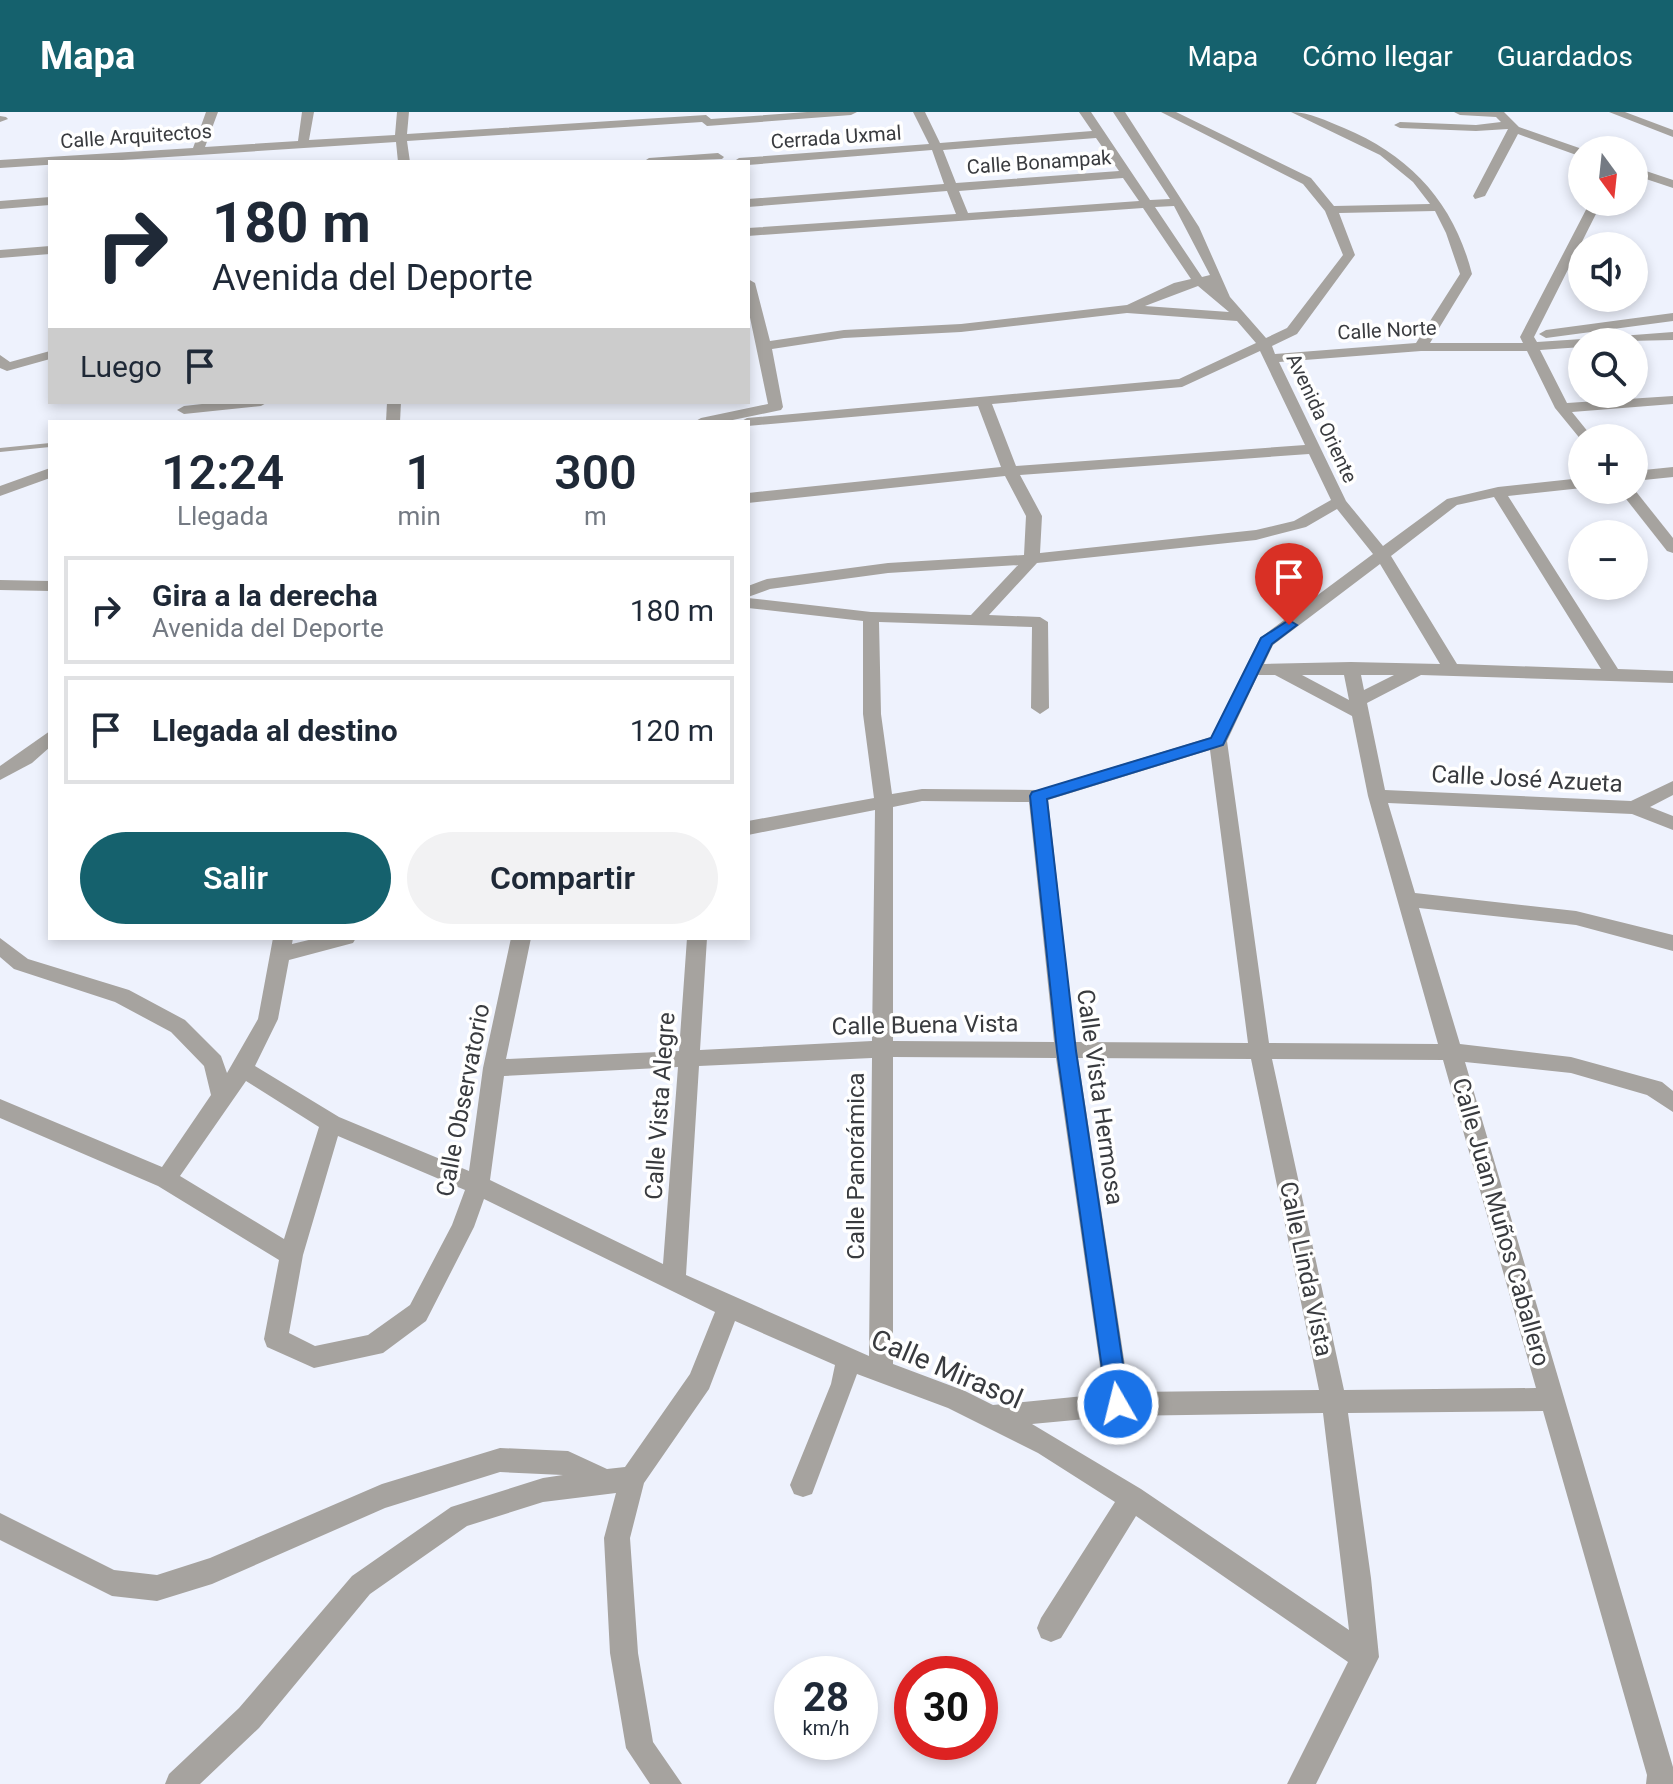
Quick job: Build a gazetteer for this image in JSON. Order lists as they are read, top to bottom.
{
  "streets": {
    "street": [
      "Calle Arquitectos",
      "Cerrada Uxmal",
      "Calle Bonampak",
      "Calle Norte",
      "Avenida Oriente",
      "Calle José Azueta",
      "Calle Buena Vista",
      "Calle Vista Hermosa",
      "Calle Observatorio",
      "Calle Vista Alegre",
      "Calle Panorámica",
      "Calle Juan Muños Caballero",
      "Calle Linda Vista",
      "Calle Mirasol"
    ]
  },
  "crossings": [
    ["Cerrada Uxmal", "Avenida Oriente"],
    ["Calle Bonampak", "Avenida Oriente"],
    ["Calle Norte", "Avenida Oriente"],
    ["Calle José Azueta", "Calle Juan Muños Caballero"],
    ["Calle Buena Vista", "Calle Vista Hermosa"],
    ["Calle Buena Vista", "Calle Observatorio"],
    ["Calle Buena Vista", "Calle Vista Alegre"],
    ["Calle Buena Vista", "Calle Panorámica"],
    ["Calle Buena Vista", "Calle Juan Muños Caballero"],
    ["Calle Buena Vista", "Calle Linda Vista"],
    ["Calle Observatorio", "Calle Mirasol"],
    ["Calle Vista Alegre", "Calle Mirasol"],
    ["Calle Panorámica", "Calle Mirasol"],
    ["Calle Linda Vista", "Calle Mirasol"]
  ],
  "north": "bottom",
  "page": {
    "header": "Mapa",
    "nav": ["Mapa", "Cómo llegar", "Guardados"],
    "map_buttons": ["+", "−"],
    "turn": ["180 m", "Avenida del Deporte"],
    "then": "Luego",
    "eta": [
      "12:24",
      "Llegada",
      "1",
      "min",
      "300",
      "m"
    ],
    "list": [
      {
        "name": "Gira a la derecha",
        "note": "Avenida del Deporte",
        "value": "180 m"
      },
      {
        "name": "Llegada al destino",
        "value": "120 m"
      }
    ],
    "buttons": ["Salir", "Compartir"],
    "speed": "28 km/h",
    "limit": "30"
  }
}
